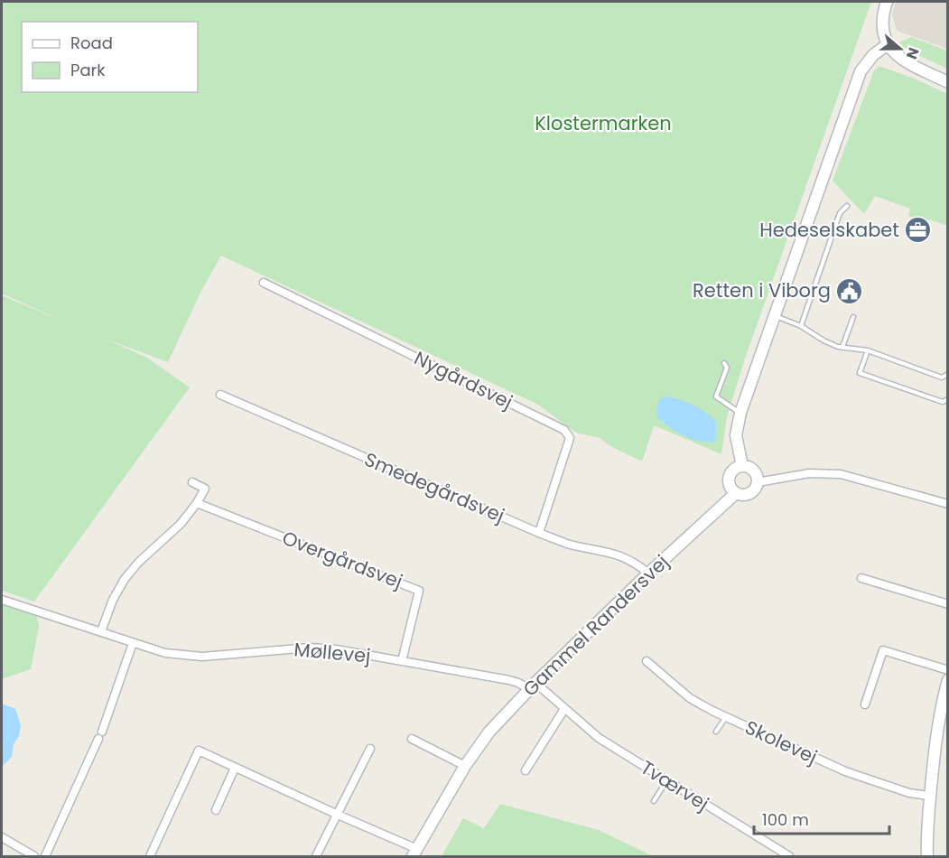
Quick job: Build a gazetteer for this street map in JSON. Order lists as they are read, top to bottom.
{
  "streets": {
    "street": [
      "Nygårdsvej",
      "Smedegårdsvej",
      "Overgårdsvej",
      "Gammel Randersvej",
      "Møllevej",
      "Skolevej",
      "Tværvej"
    ]
  },
  "crossings": [
    ["Nygårdsvej", "Smedegårdsvej"],
    ["Smedegårdsvej", "Gammel Randersvej"],
    ["Overgårdsvej", "Møllevej"],
    ["Gammel Randersvej", "Møllevej"],
    ["Gammel Randersvej", "Tværvej"],
    ["Møllevej", "Tværvej"]
  ],
  "parks": ["Klostermarken"],
  "places": {
    "office": ["Hedeselskabet"],
    "public building": ["Retten i Viborg"]
  },
  "legend": ["Road", "Park"],
  "scale_bar": "100 m",
  "north": "right"
}
